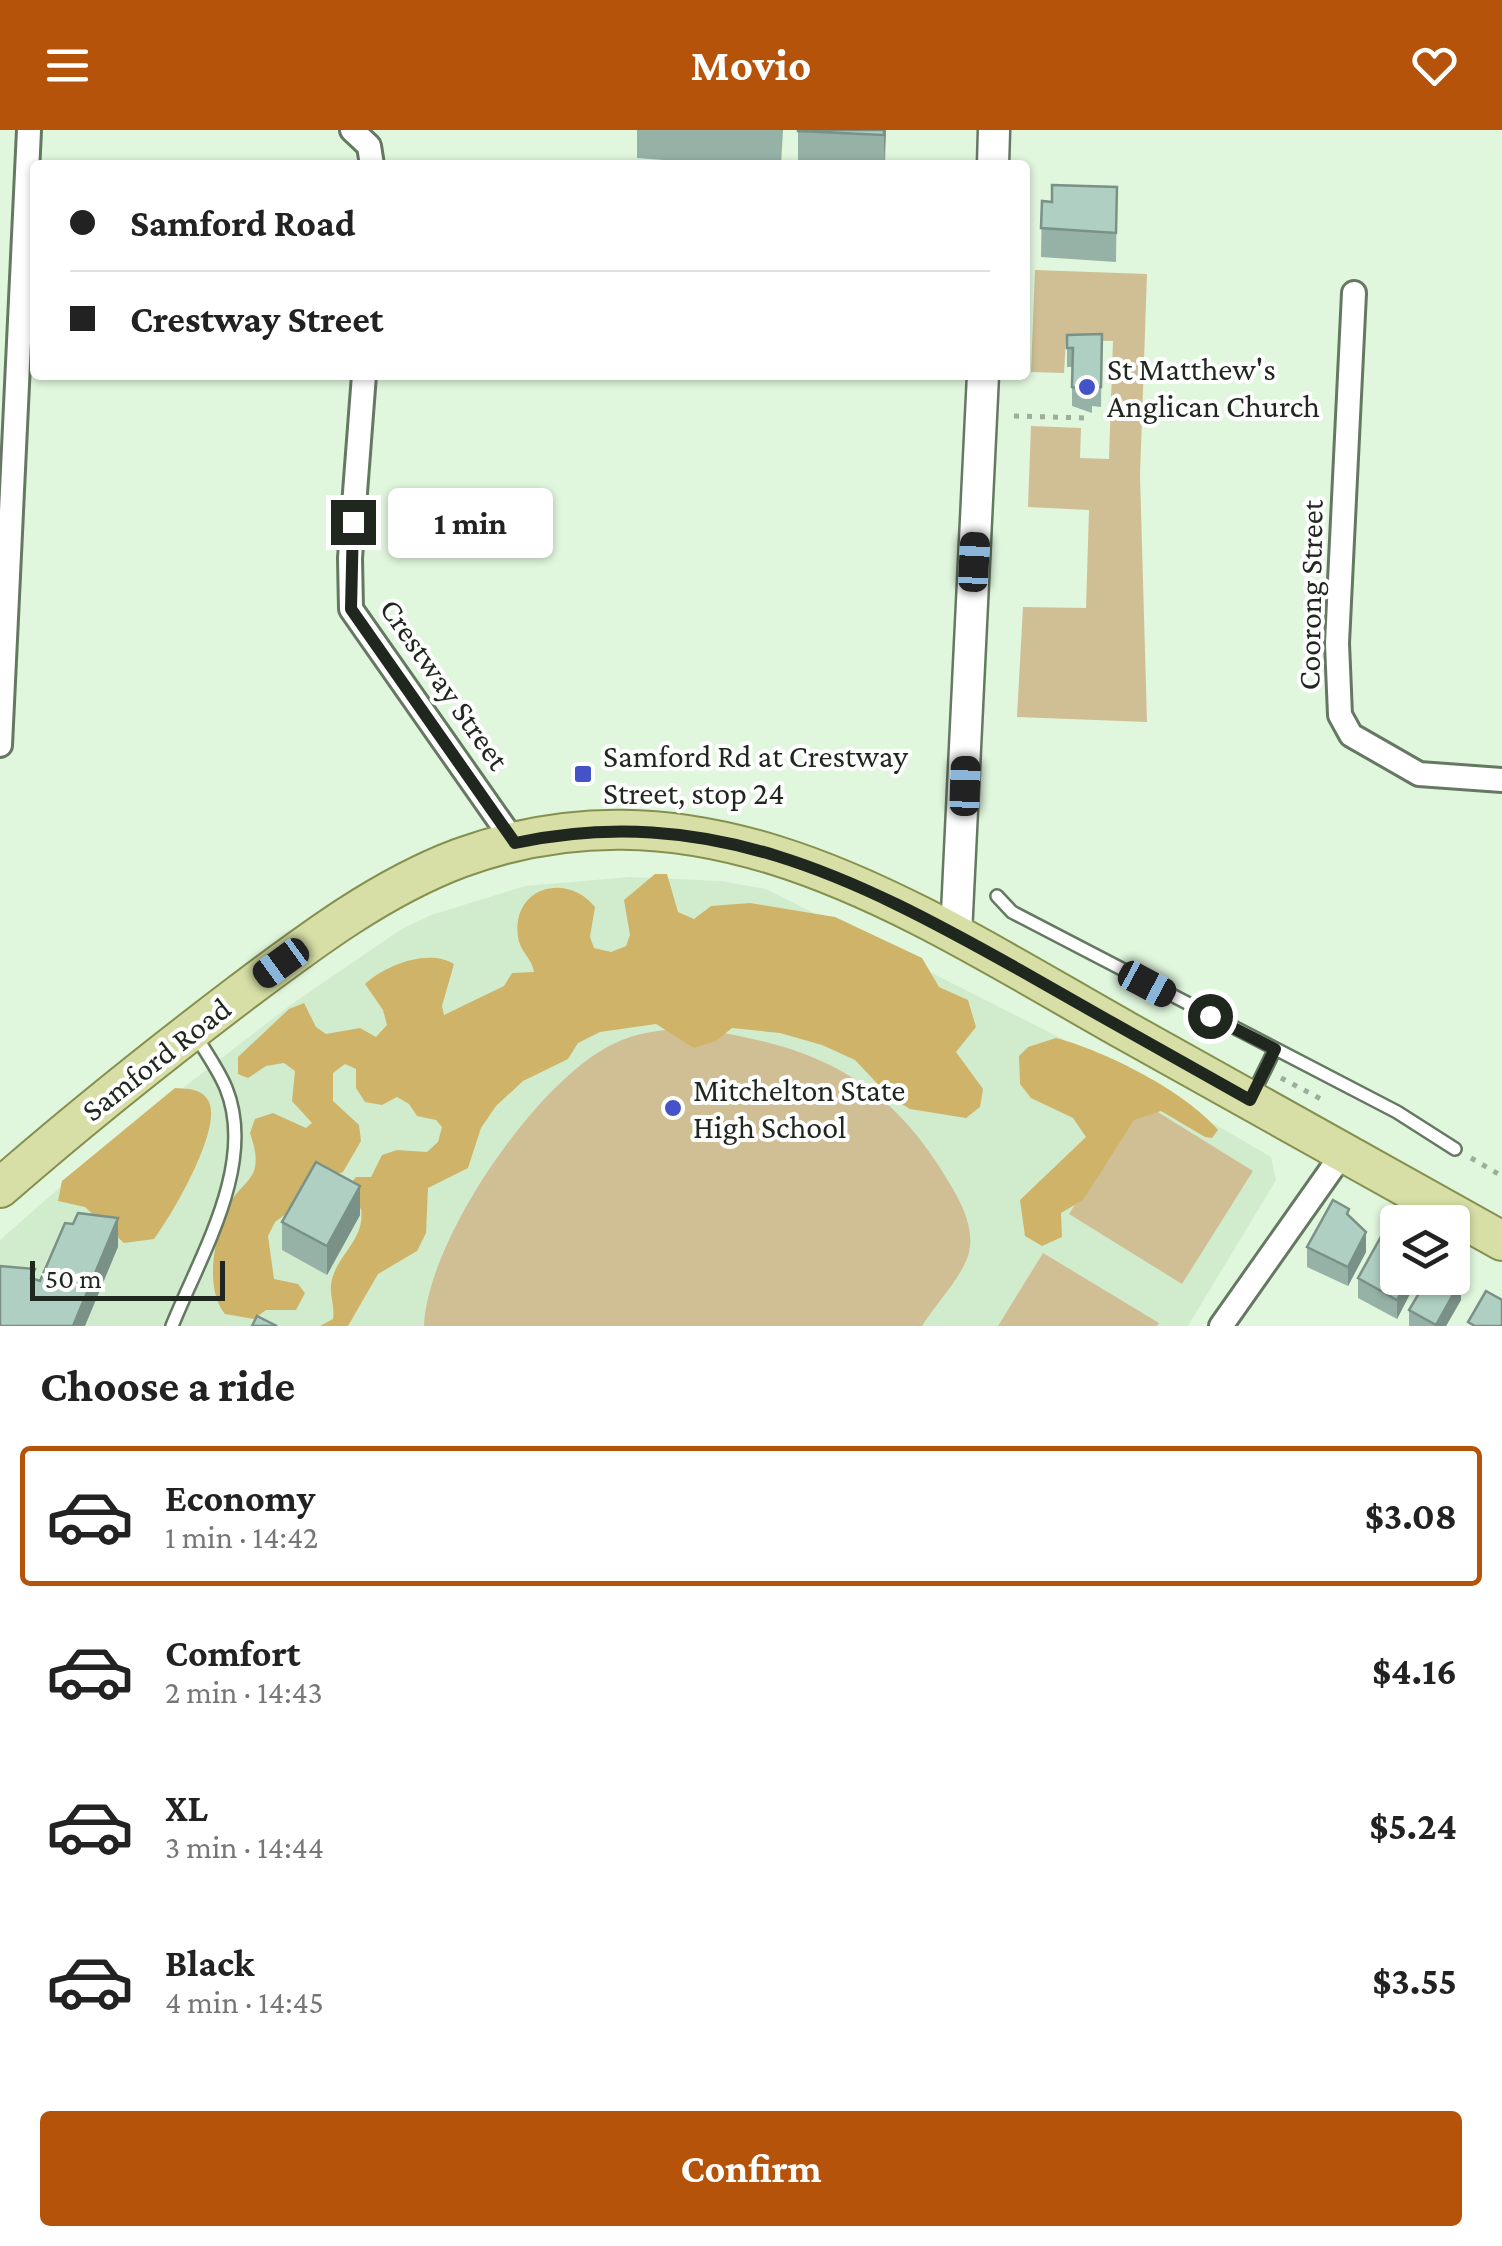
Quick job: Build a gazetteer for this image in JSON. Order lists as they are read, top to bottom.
{
  "streets": {
    "main road": ["Samford Road"],
    "street": ["Coorong Street", "Crestway Street"]
  },
  "crossings": [
    ["Crestway Street", "Samford Road"]
  ],
  "places": {
    "other": ["St Matthew's Anglican Church", "Mitchelton State High School"],
    "transit": ["Samford Rd at Crestway Street, stop 24"]
  },
  "scale_bar": "50 m",
  "page": {
    "header": "Movio",
    "banner": ["Samford Road", "Crestway Street"],
    "bubble": "1 min",
    "scale": "50 m",
    "heading": "Choose a ride",
    "list": [
      {
        "name": "Economy",
        "note": "1 min · 14:42",
        "value": "$3.08"
      },
      {
        "name": "Comfort",
        "note": "2 min · 14:43",
        "value": "$4.16"
      },
      {
        "name": "XL",
        "note": "3 min · 14:44",
        "value": "$5.24"
      },
      {
        "name": "Black",
        "note": "4 min · 14:45",
        "value": "$3.55"
      }
    ],
    "buttons": "Confirm"
  }
}
